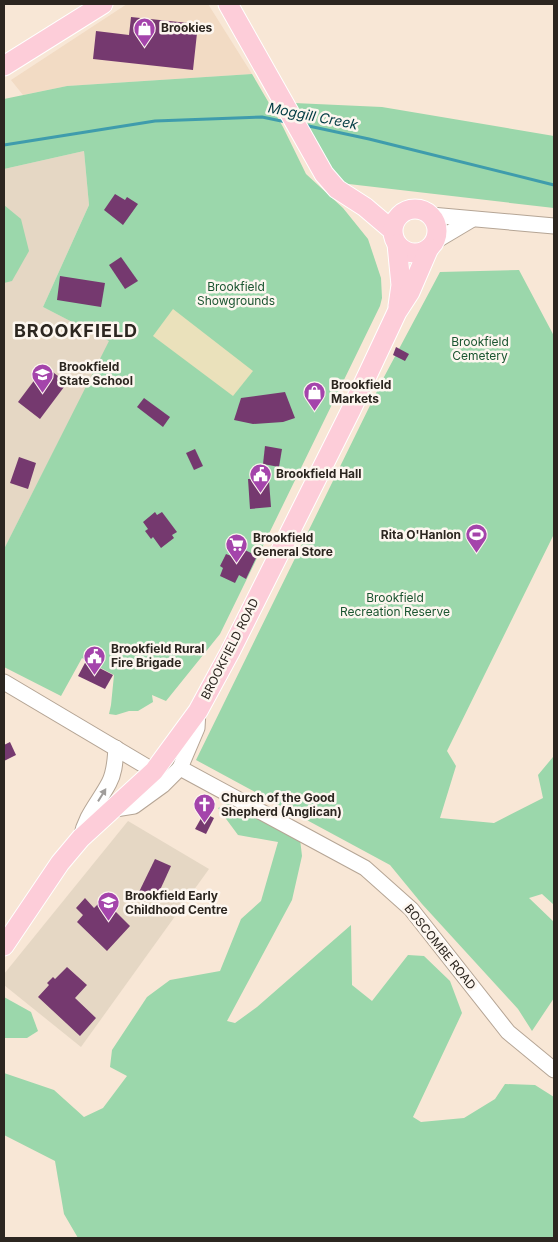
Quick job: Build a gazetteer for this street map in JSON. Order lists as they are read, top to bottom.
{
  "streets": {
    "main road": ["BROOKFIELD ROAD"],
    "street": ["BOSCOMBE ROAD"]
  },
  "districts": ["BROOKFIELD"],
  "water": ["Moggill Creek"],
  "parks": ["Brookfield Showgrounds", "Brookfield Cemetery", "Brookfield Recreation Reserve"],
  "places": {
    "shop": ["Brookies", "Brookfield Markets"],
    "school or university": ["Brookfield State School", "Brookfield Early Childhood Centre"],
    "public building": ["Brookfield Hall", "Brookfield Rural Fire Brigade"],
    "sports": ["Rita O'Hanlon"],
    "supermarket": ["Brookfield General Store"],
    "church": ["Church of the Good Shepherd (Anglican)"]
  }
}
